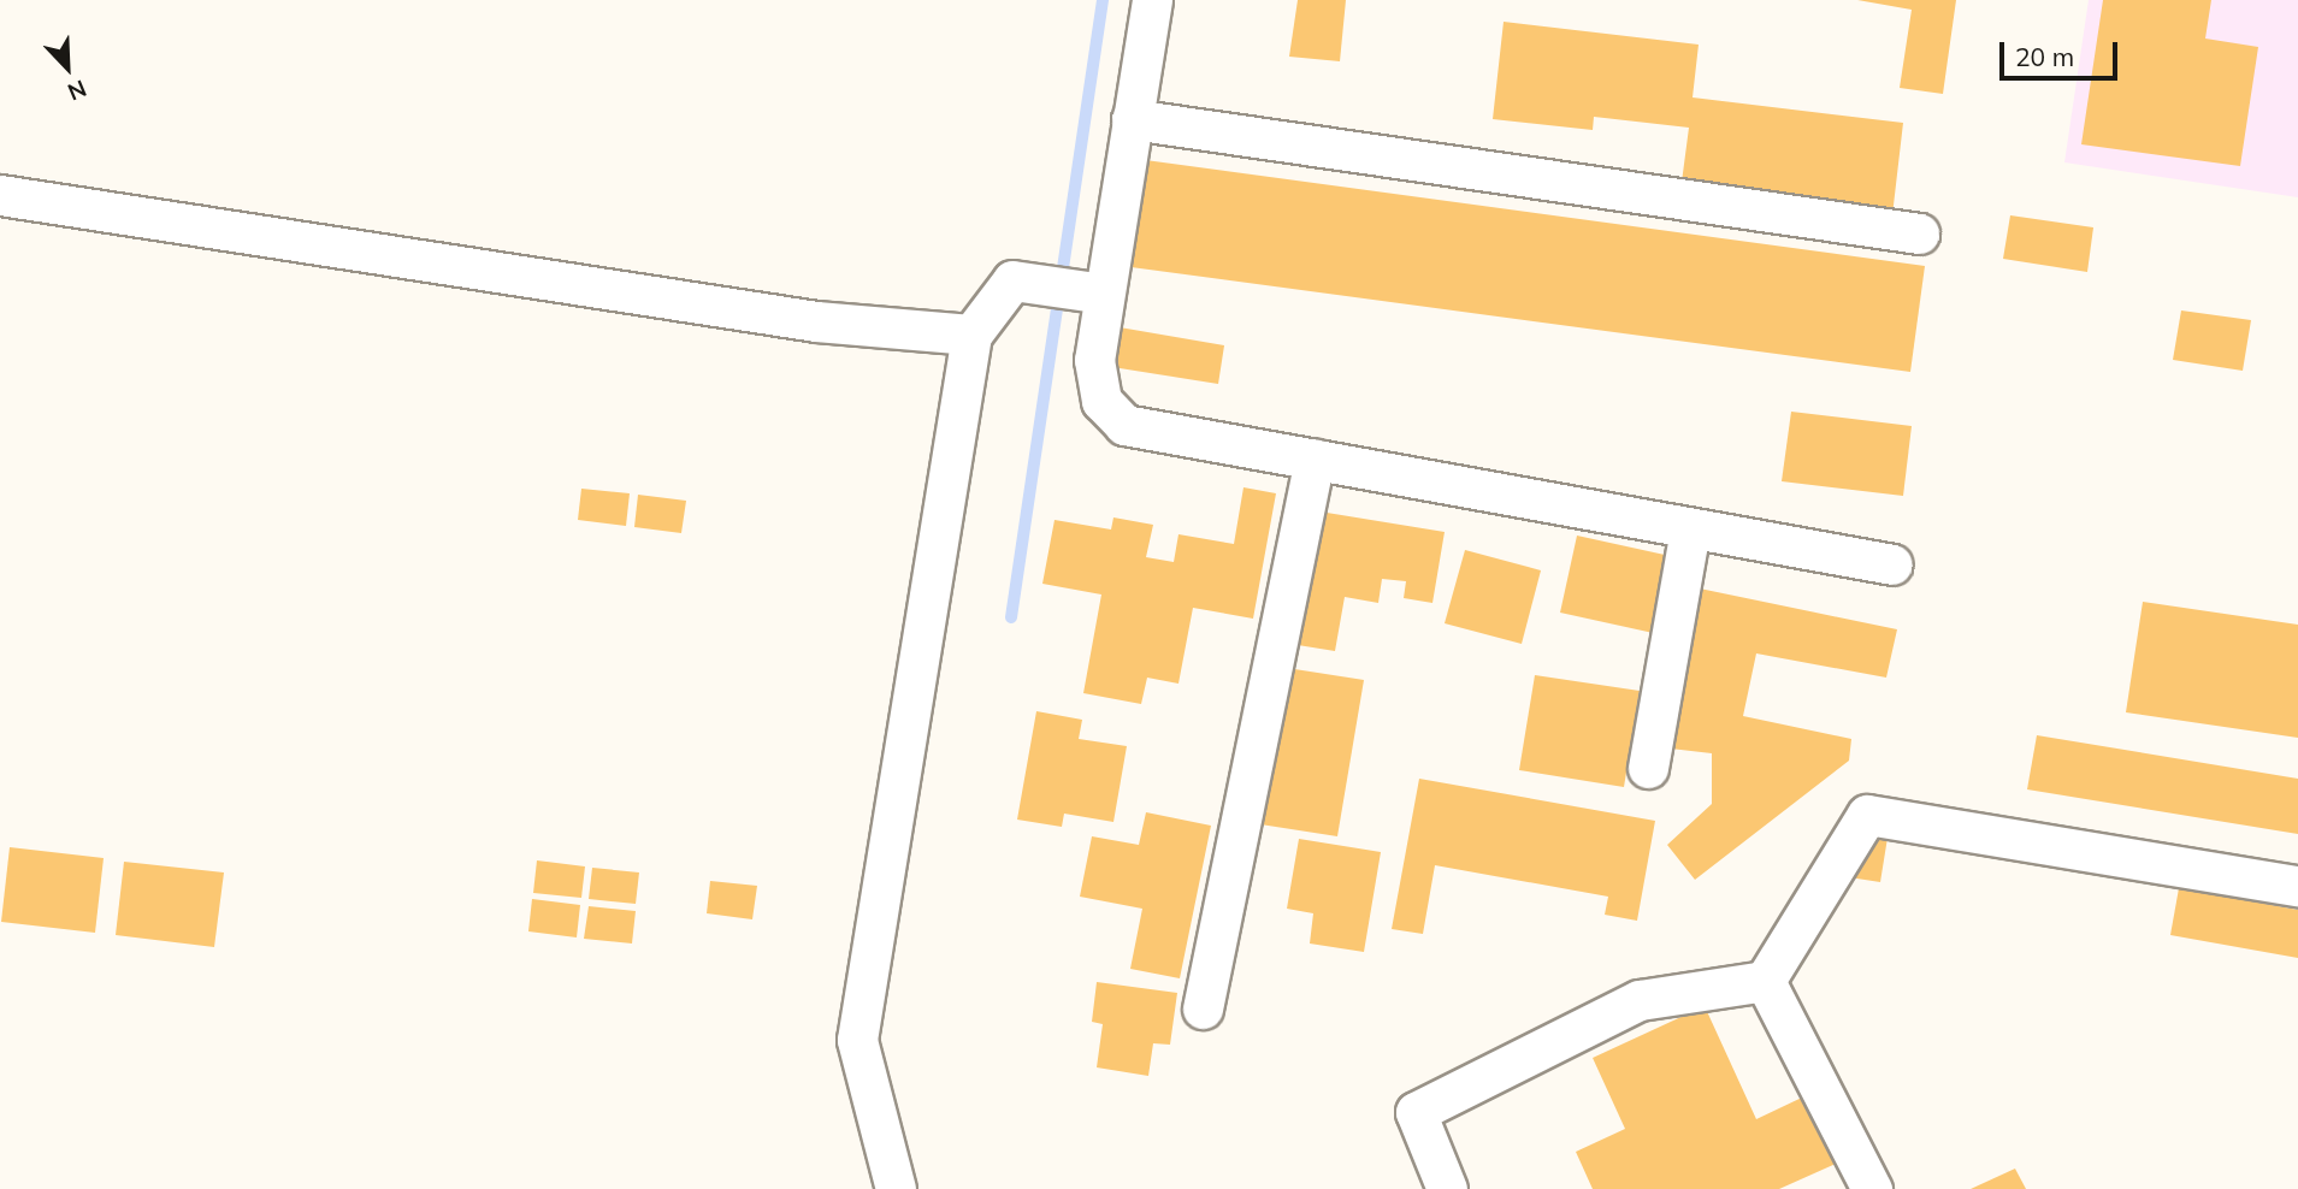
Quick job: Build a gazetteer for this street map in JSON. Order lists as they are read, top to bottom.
{
  "scale_bar": "20 m",
  "north": "bottom right"
}
